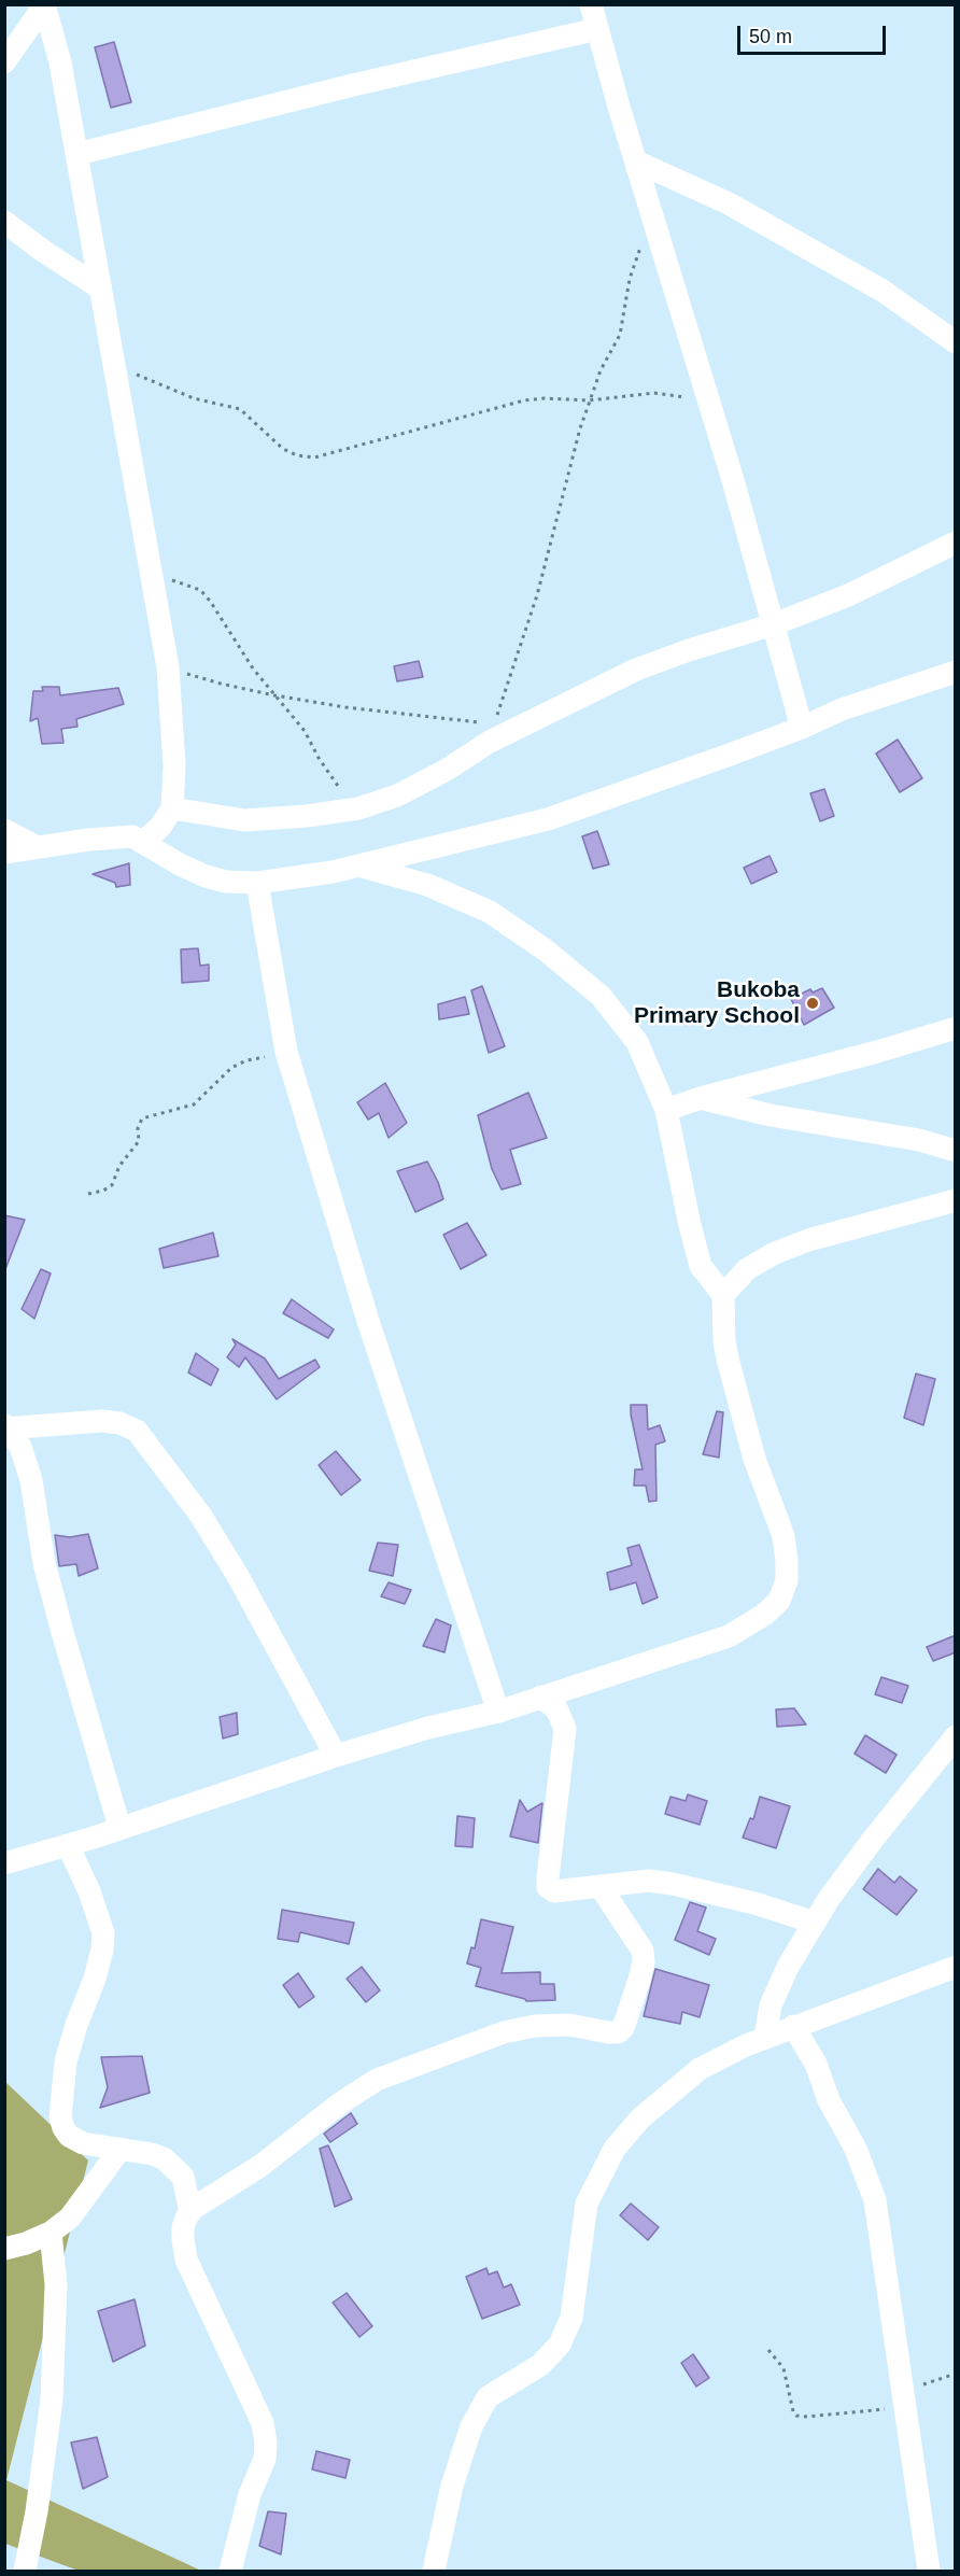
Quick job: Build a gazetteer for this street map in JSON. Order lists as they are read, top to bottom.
{
  "places": ["Bukoba Primary School"],
  "scale_bar": "50 m"
}
